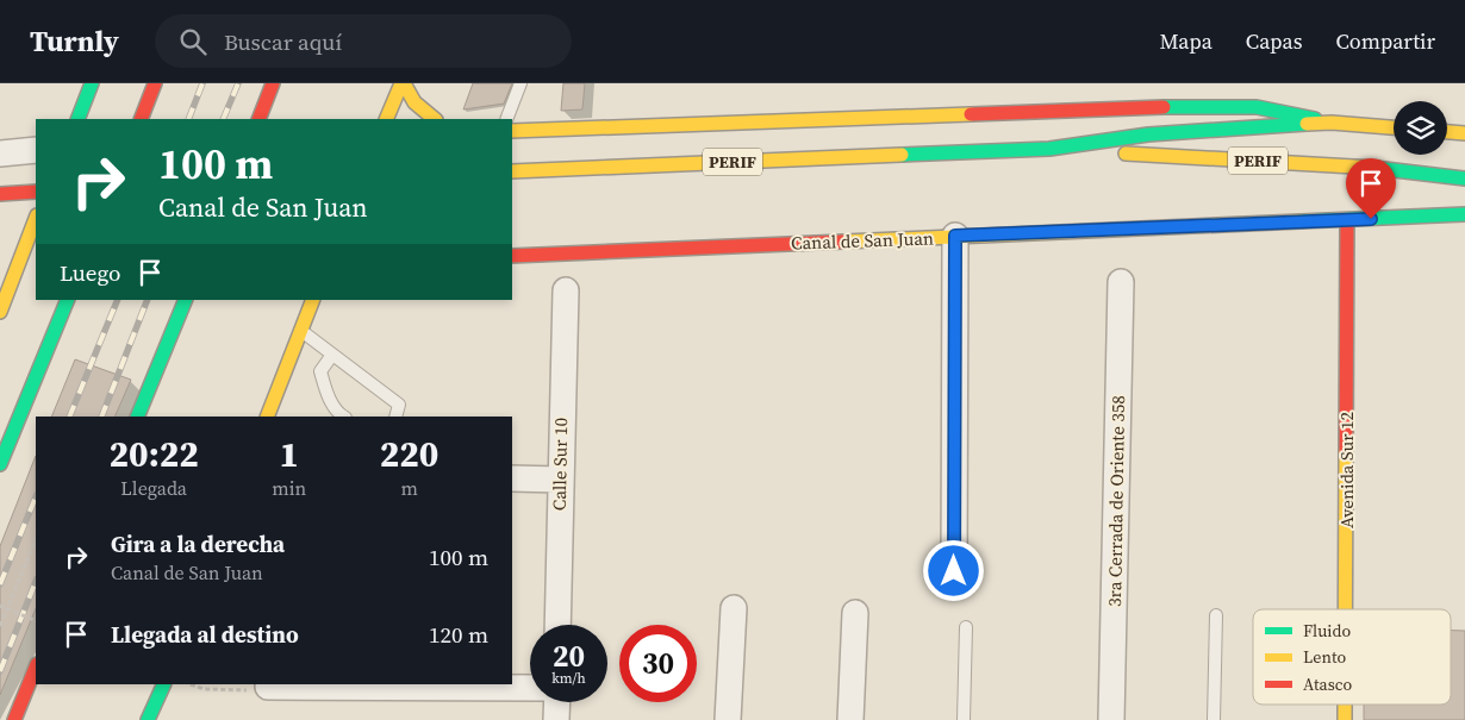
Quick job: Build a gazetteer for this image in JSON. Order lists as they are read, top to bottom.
{
  "streets": {
    "main road": ["PERIF", "Canal de San Juan", "Avenida Sur 12"],
    "street": ["Calle Sur 10", "3ra Cerrada de Oriente 358"]
  },
  "crossings": [
    ["Canal de San Juan", "Avenida Sur 12"]
  ],
  "legend": ["Fluido", "Lento", "Atasco"],
  "page": {
    "header": "Turnly",
    "search": "Buscar aquí",
    "nav": ["Mapa", "Capas", "Compartir"],
    "turn": ["100 m", "Canal de San Juan"],
    "then": "Luego",
    "eta": [
      "20:22",
      "Llegada",
      "1",
      "min",
      "220",
      "m"
    ],
    "list": [
      {
        "name": "Gira a la derecha",
        "note": "Canal de San Juan",
        "value": "100 m"
      },
      {
        "name": "Llegada al destino",
        "value": "120 m"
      }
    ],
    "speed": "20 km/h",
    "limit": "30"
  }
}
